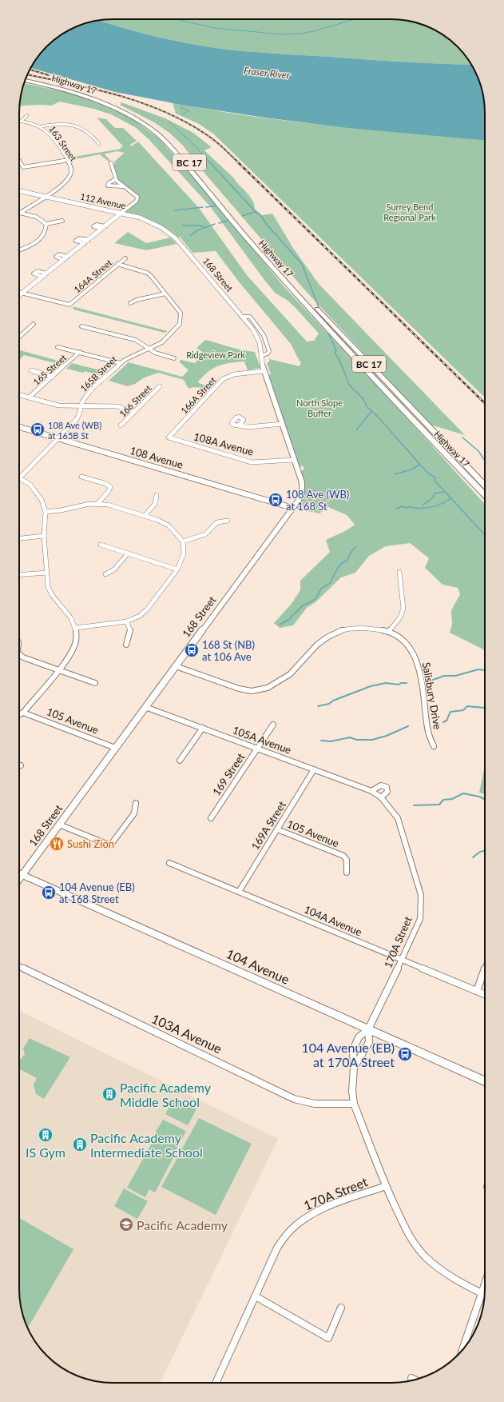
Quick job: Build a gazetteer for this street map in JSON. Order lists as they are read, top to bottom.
{
  "streets": {
    "highway": ["Highway 17", "BC 17"],
    "main road": ["104 Avenue"],
    "street": [
      "163 Street",
      "112 Avenue",
      "168 Street",
      "164A Street",
      "165 Street",
      "165B Street",
      "166A Street",
      "166 Street",
      "108A Avenue",
      "108 Avenue",
      "Salisbury Drive",
      "105 Avenue",
      "105A Avenue",
      "169 Street",
      "169A Street",
      "104A Avenue",
      "170A Street",
      "103A Avenue"
    ]
  },
  "crossings": [
    ["163 Street", "112 Avenue"],
    ["112 Avenue", "168 Street"],
    ["168 Street", "166A Street"],
    ["168 Street", "108A Avenue"],
    ["168 Street", "108 Avenue"],
    ["168 Street", "Salisbury Drive"],
    ["168 Street", "105 Avenue"],
    ["168 Street", "105A Avenue"],
    ["164A Street", "165B Street"],
    ["165B Street", "108 Avenue"],
    ["166A Street", "108A Avenue"],
    ["105 Avenue", "169A Street"],
    ["105A Avenue", "169 Street"],
    ["105A Avenue", "169A Street"],
    ["105A Avenue", "170A Street"],
    ["169A Street", "104A Avenue"],
    ["104A Avenue", "170A Street"],
    ["170A Street", "104 Avenue"],
    ["170A Street", "103A Avenue"]
  ],
  "water": ["Fraser River"],
  "parks": ["Surrey Bend Regional Park", "Ridgeview Park", "North Slope Buffer"],
  "places": {
    "bus stop": [
      "108 Ave (WB) at 165B St",
      "108 Ave (WB) at 168 St",
      "168 St (NB) at 106 Ave",
      "104 Avenue (EB) at 168 Street",
      "104 Avenue (EB) at 170A Street"
    ],
    "restaurant": ["Sushi Zion"],
    "building": ["Pacific Academy Middle School", "IS Gym", "Pacific Academy Intermediate School"],
    "school or university": ["Pacific Academy"]
  }
}
